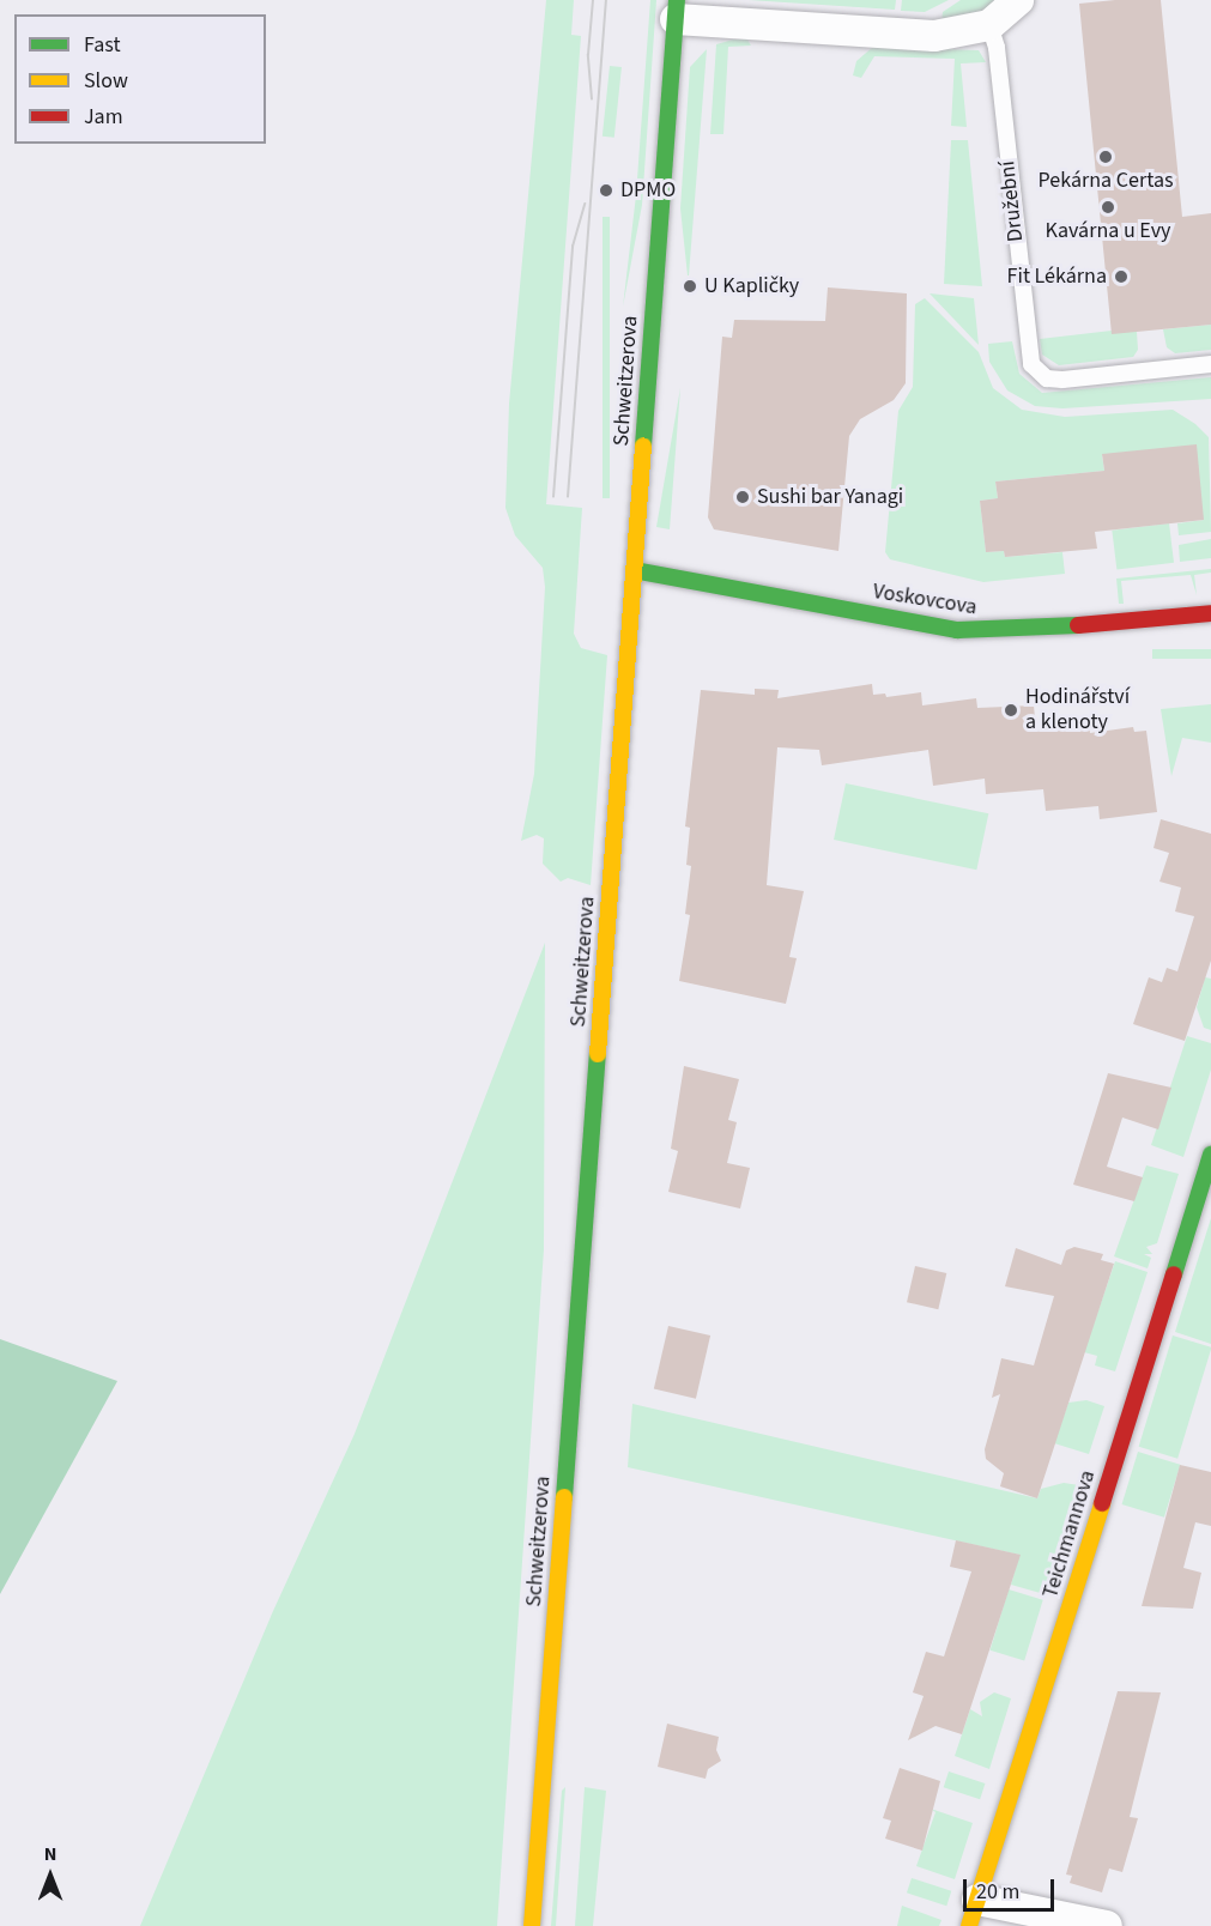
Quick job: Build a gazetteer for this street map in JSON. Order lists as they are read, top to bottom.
{
  "streets": {
    "street": ["Schweitzerova", "Voskovcova", "Teichmannova"],
    "lane": ["Družební"]
  },
  "crossings": [
    ["Schweitzerova", "Voskovcova"]
  ],
  "places": [
    "Pekárna Certas",
    "DPMO",
    "Kavárna u Evy",
    "Fit Lékárna",
    "U Kapličky",
    "Sushi bar Yanagi",
    "Hodinářství a klenoty"
  ],
  "legend": ["Fast", "Slow", "Jam"],
  "scale_bar": "20 m",
  "north": "top"
}
